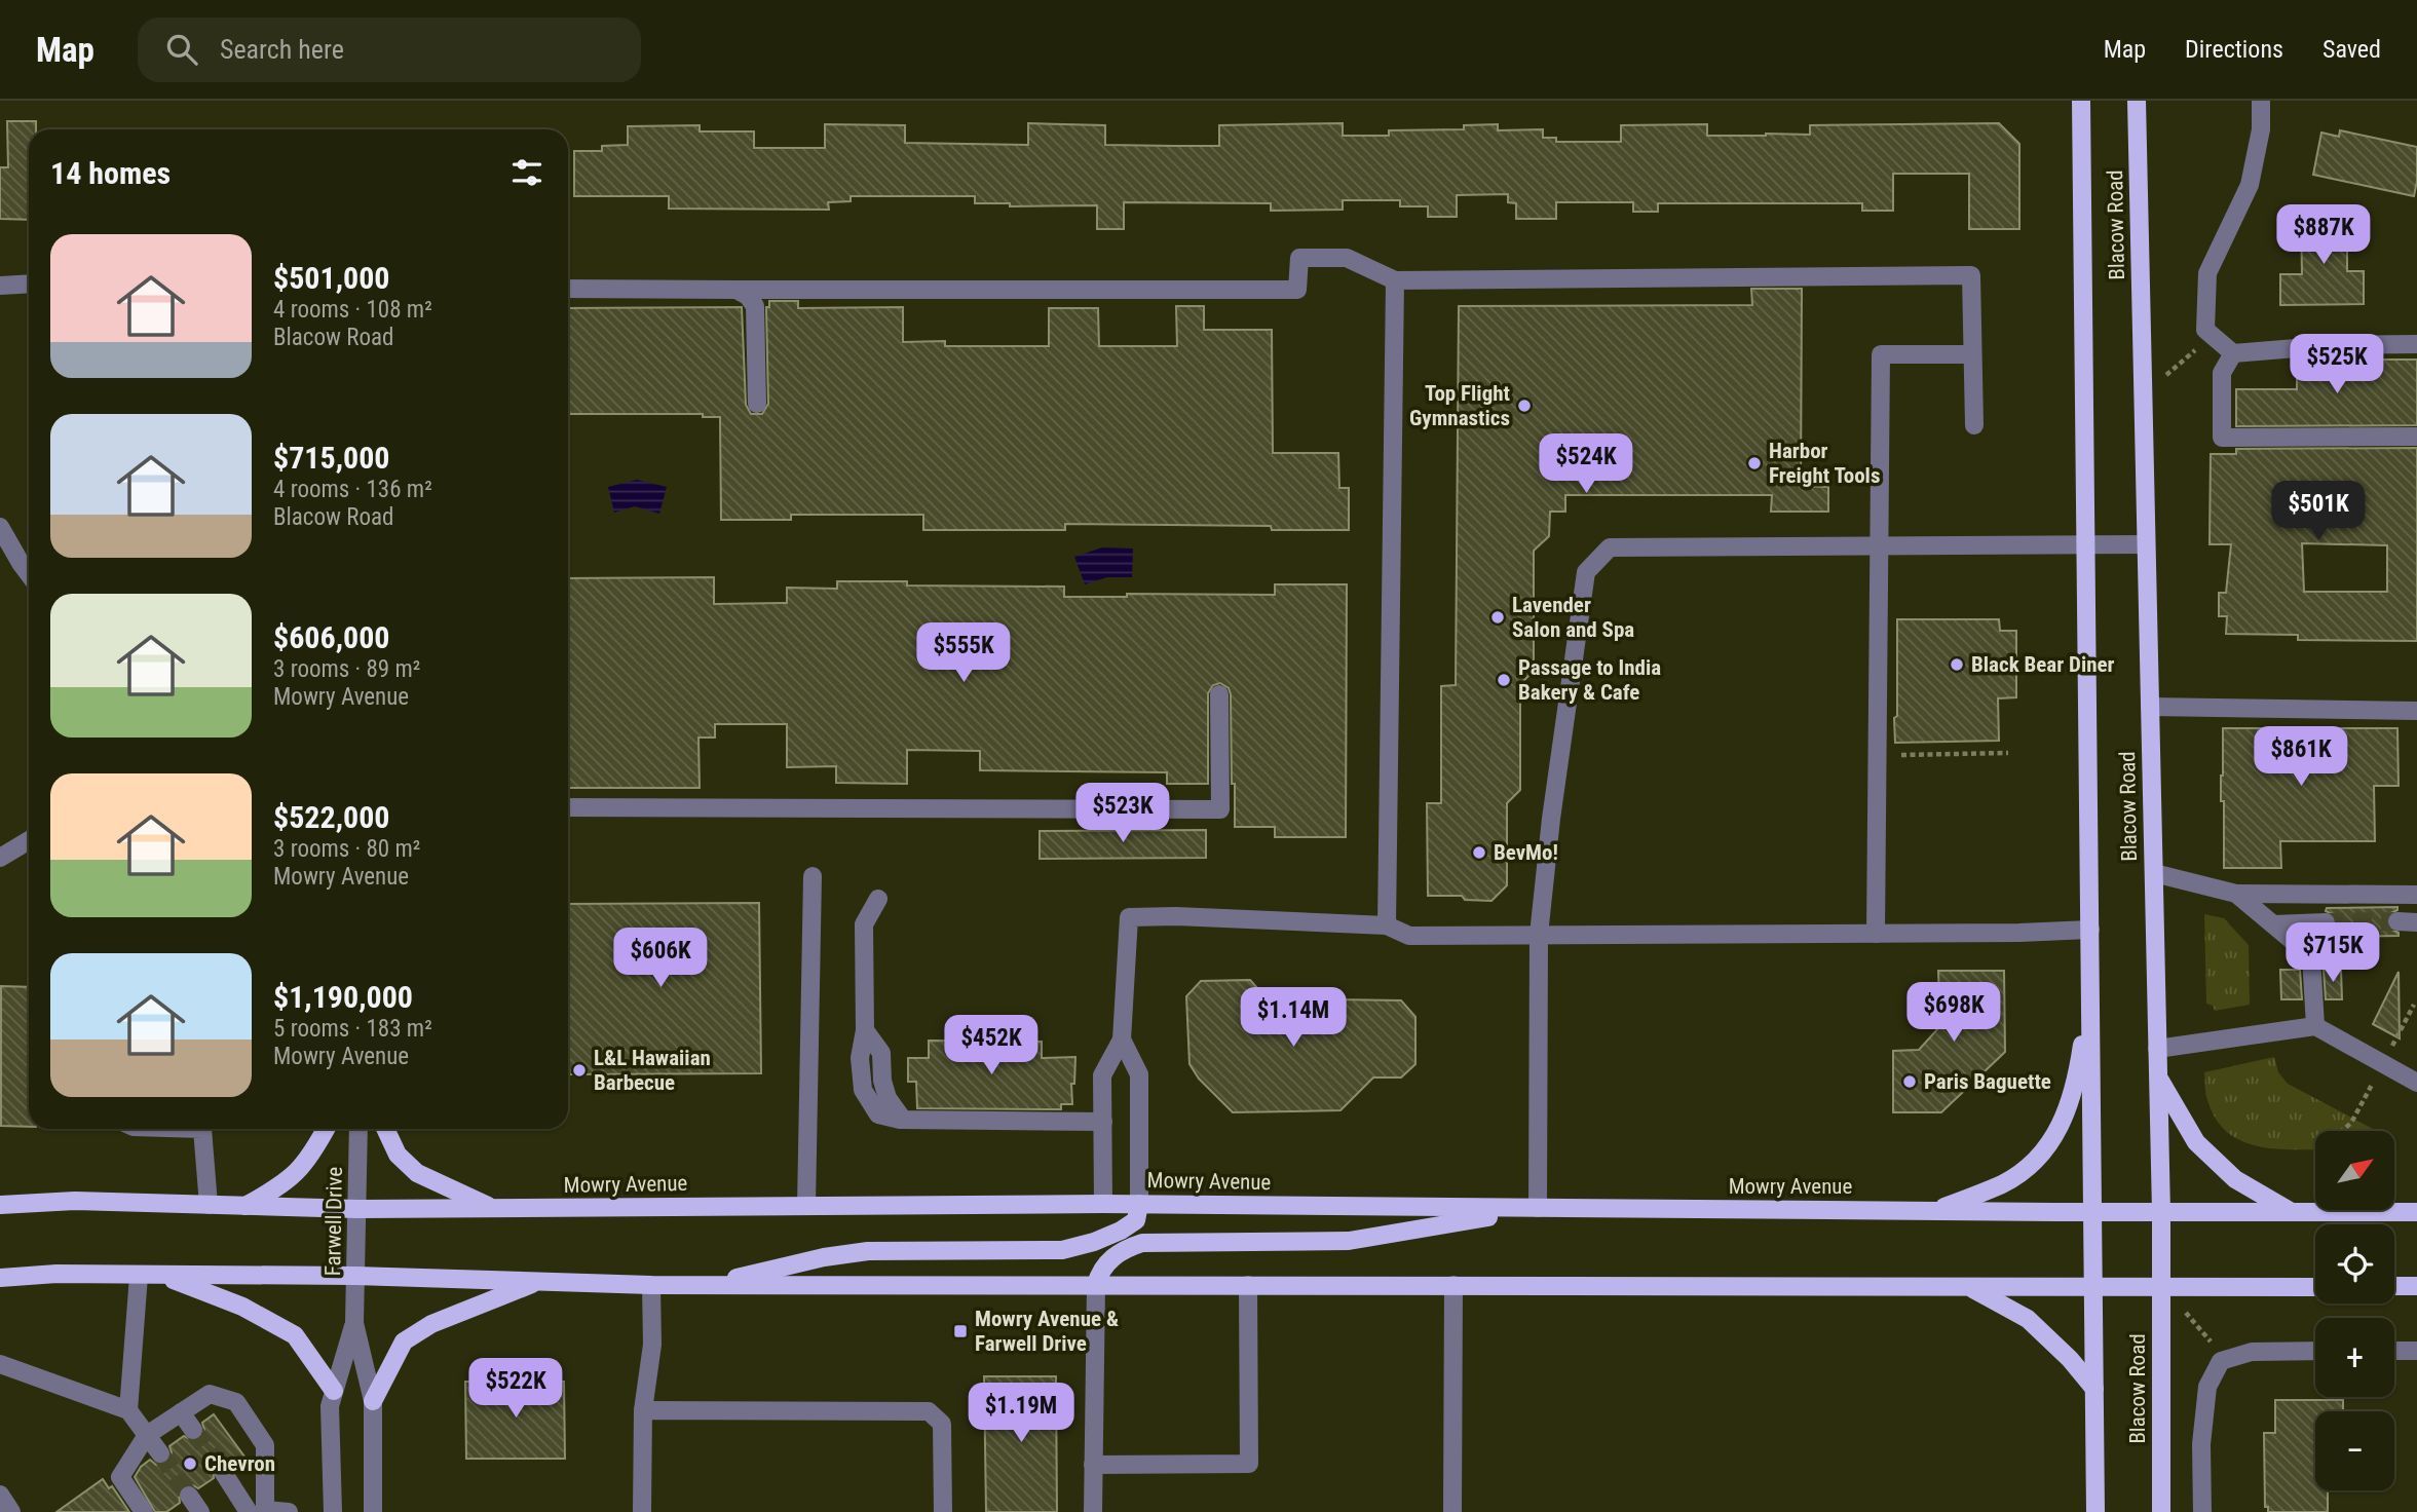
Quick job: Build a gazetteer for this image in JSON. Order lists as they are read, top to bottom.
{
  "streets": {
    "main road": ["Blacow Road", "Mowry Avenue"],
    "street": ["Farwell Drive"]
  },
  "crossings": [
    ["Blacow Road", "Mowry Avenue"],
    ["Mowry Avenue", "Farwell Drive"]
  ],
  "places": {
    "other": [
      "Top Flight Gymnastics",
      "Harbor Freight Tools",
      "Lavender Salon and Spa",
      "Black Bear Diner",
      "Passage to India Bakery & Cafe",
      "BevMo!",
      "L&L Hawaiian Barbecue",
      "Paris Baguette",
      "Chevron"
    ],
    "transit": ["Mowry Avenue & Farwell Drive"]
  },
  "north": "top right",
  "page": {
    "header": "Map",
    "search": "Search here",
    "nav": ["Map", "Directions", "Saved"],
    "heading": "14 homes",
    "price": [
      "$887K",
      "$525K",
      "$524K",
      "$501K",
      "$555K",
      "$861K",
      "$523K",
      "$715K",
      "$606K",
      "$698K",
      "$1.14M",
      "$452K",
      "$522K",
      "$1.19M"
    ],
    "list": [
      {
        "name": "$501,000",
        "note": "4 rooms · 108 m² · Blacow Road"
      },
      {
        "name": "$715,000",
        "note": "4 rooms · 136 m² · Blacow Road"
      },
      {
        "name": "$606,000",
        "note": "3 rooms · 89 m² · Mowry Avenue"
      },
      {
        "name": "$522,000",
        "note": "3 rooms · 80 m² · Mowry Avenue"
      },
      {
        "name": "$1,190,000",
        "note": "5 rooms · 183 m² · Mowry Avenue"
      }
    ],
    "map_buttons": ["+", "−"]
  }
}
